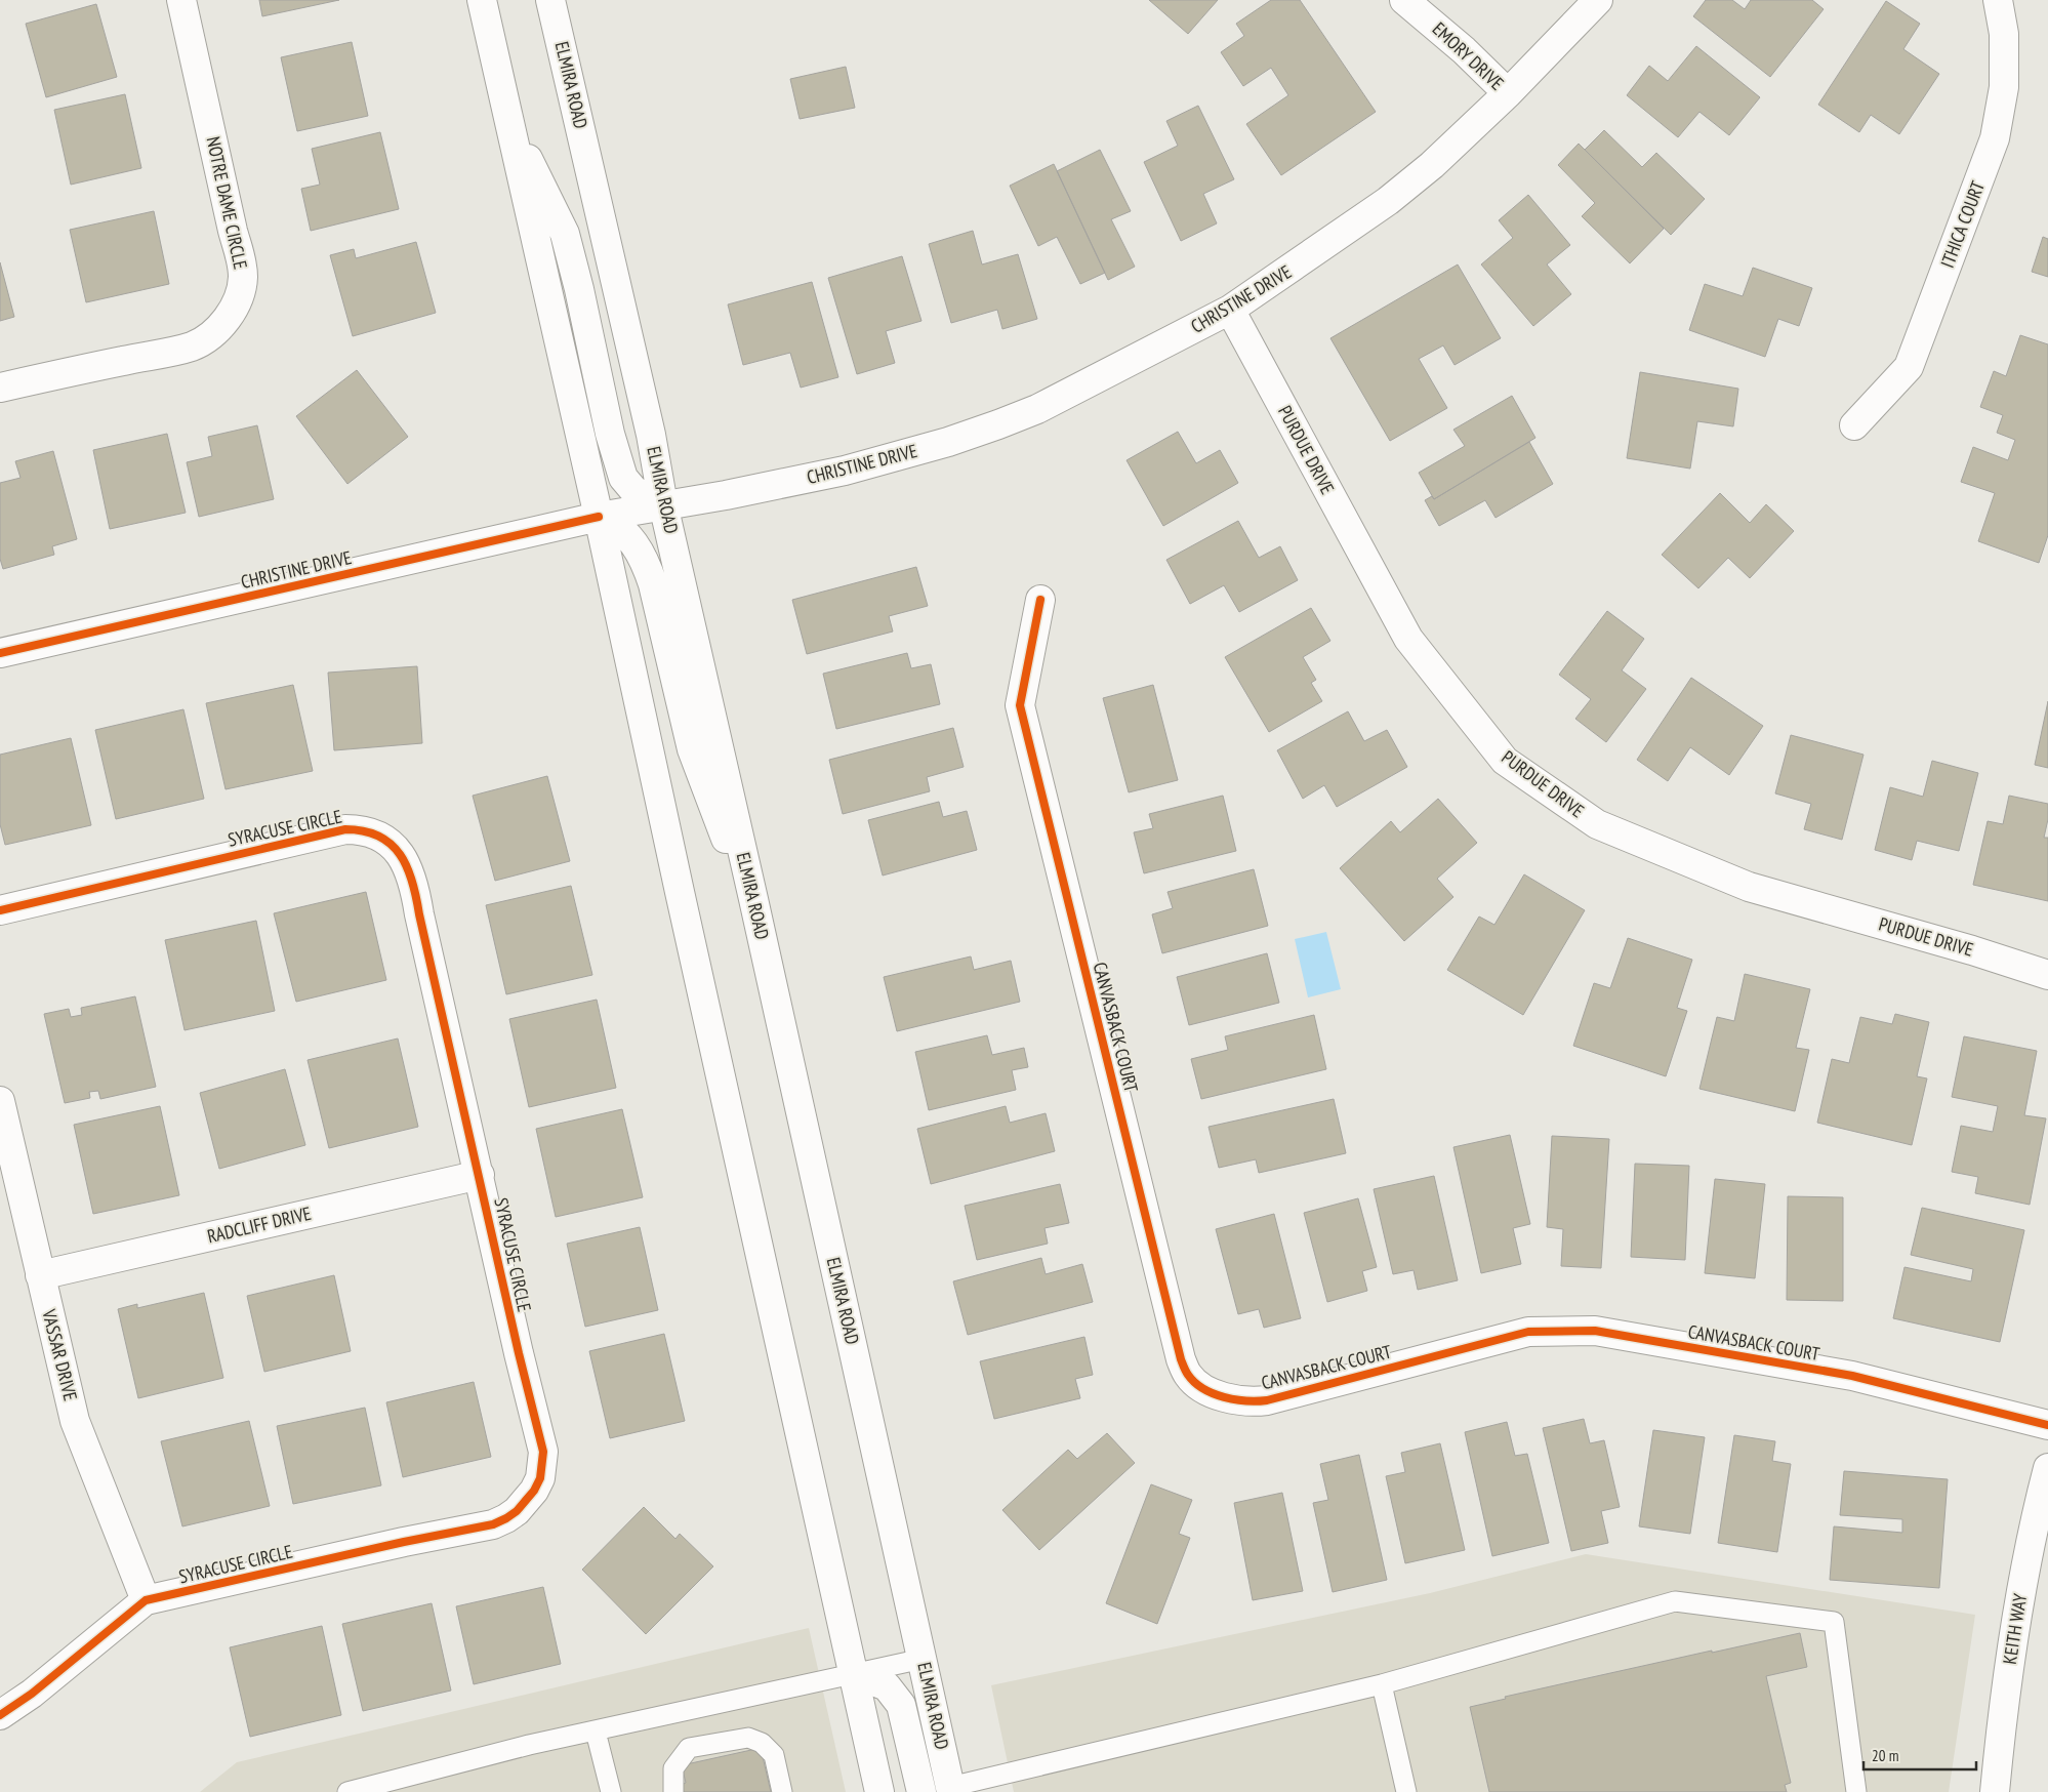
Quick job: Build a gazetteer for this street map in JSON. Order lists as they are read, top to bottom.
{
  "streets": {
    "street": [
      "EMORY DRIVE",
      "ELMIRA ROAD",
      "NOTRE DAME CIRCLE",
      "ITHICA COURT",
      "CHRISTINE DRIVE",
      "PURDUE DRIVE",
      "SYRACUSE CIRCLE",
      "CANVASBACK COURT",
      "RADCLIFF DRIVE",
      "VASSAR DRIVE",
      "KEITH WAY"
    ]
  },
  "crossings": [
    ["EMORY DRIVE", "CHRISTINE DRIVE"],
    ["ELMIRA ROAD", "CHRISTINE DRIVE"],
    ["CHRISTINE DRIVE", "PURDUE DRIVE"],
    ["SYRACUSE CIRCLE", "RADCLIFF DRIVE"],
    ["SYRACUSE CIRCLE", "VASSAR DRIVE"],
    ["RADCLIFF DRIVE", "VASSAR DRIVE"]
  ],
  "scale_bar": "20 m"
}
